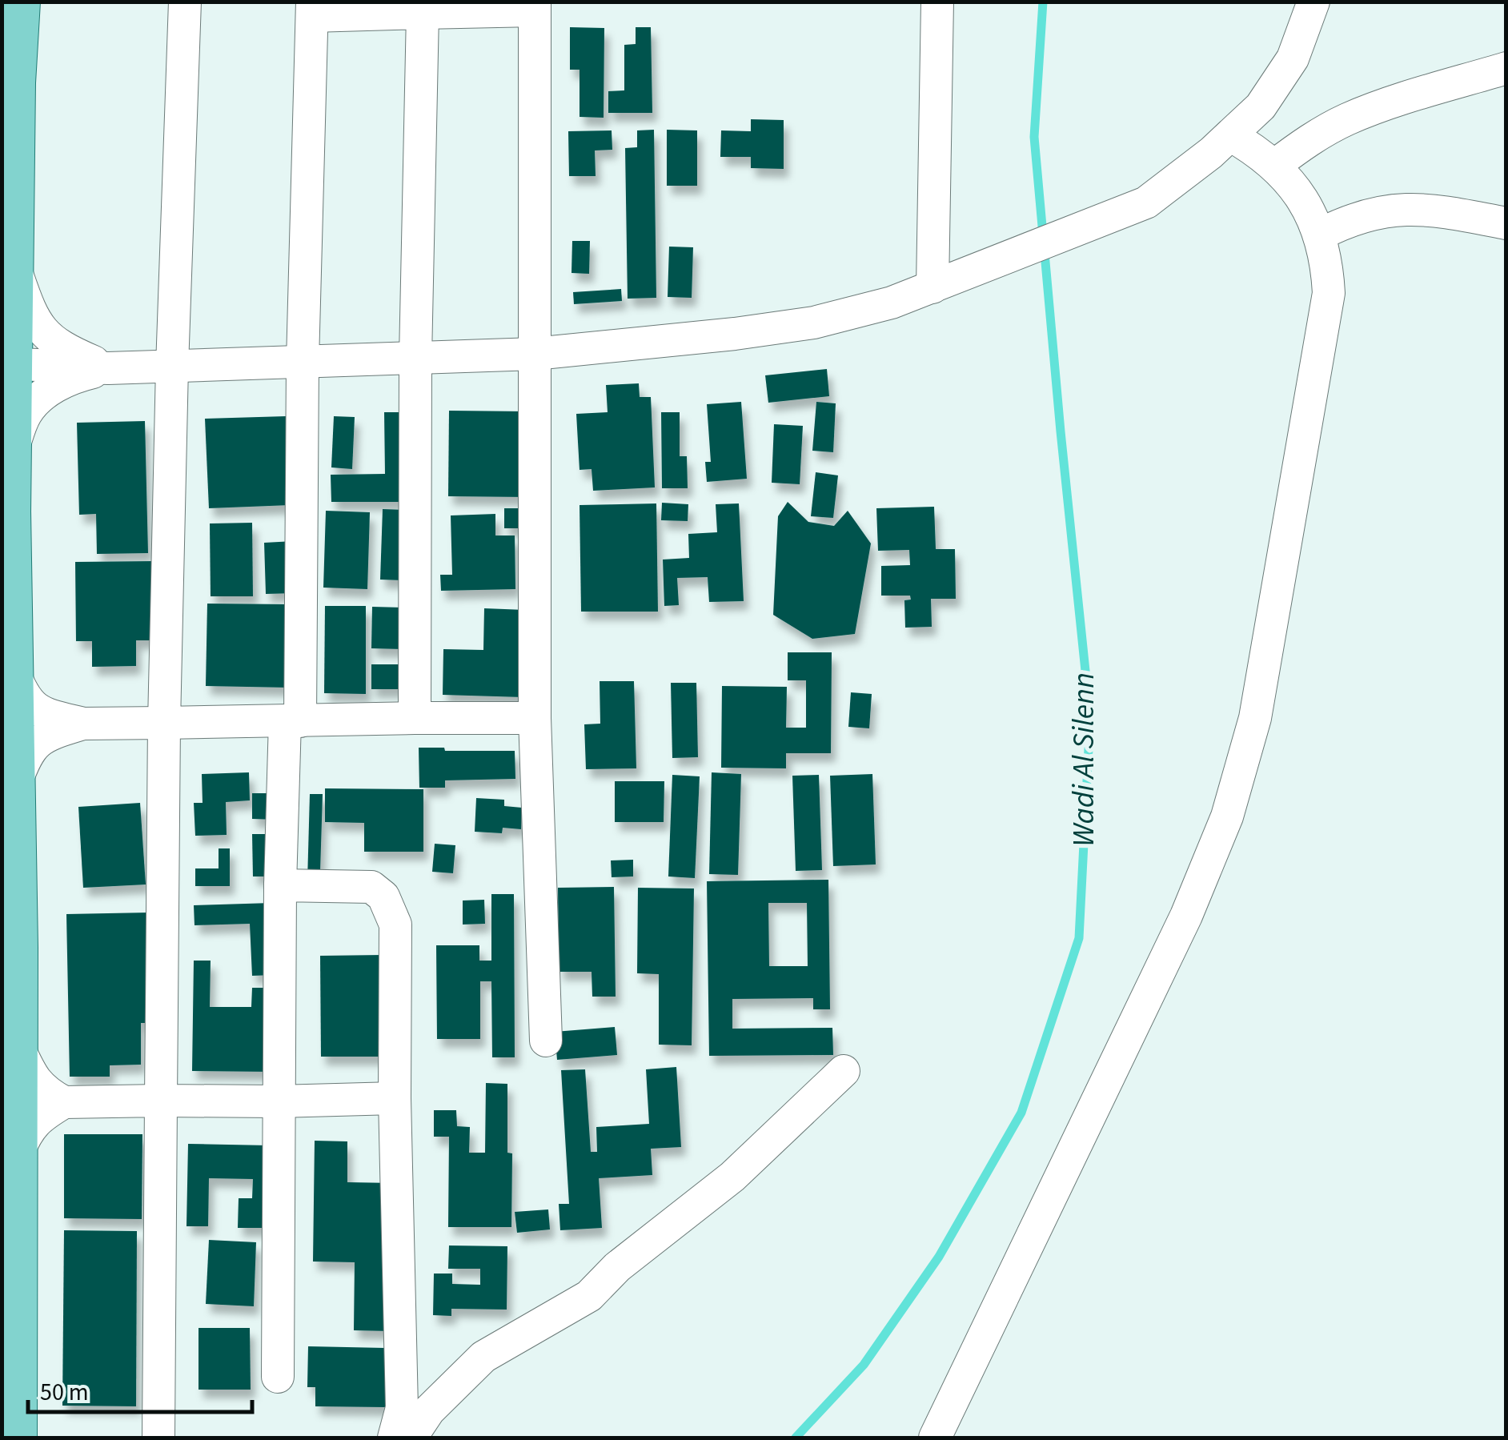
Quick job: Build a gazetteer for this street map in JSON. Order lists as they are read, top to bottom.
{
  "water": ["Wadi Al Silenn"],
  "scale_bar": "50 m"
}
